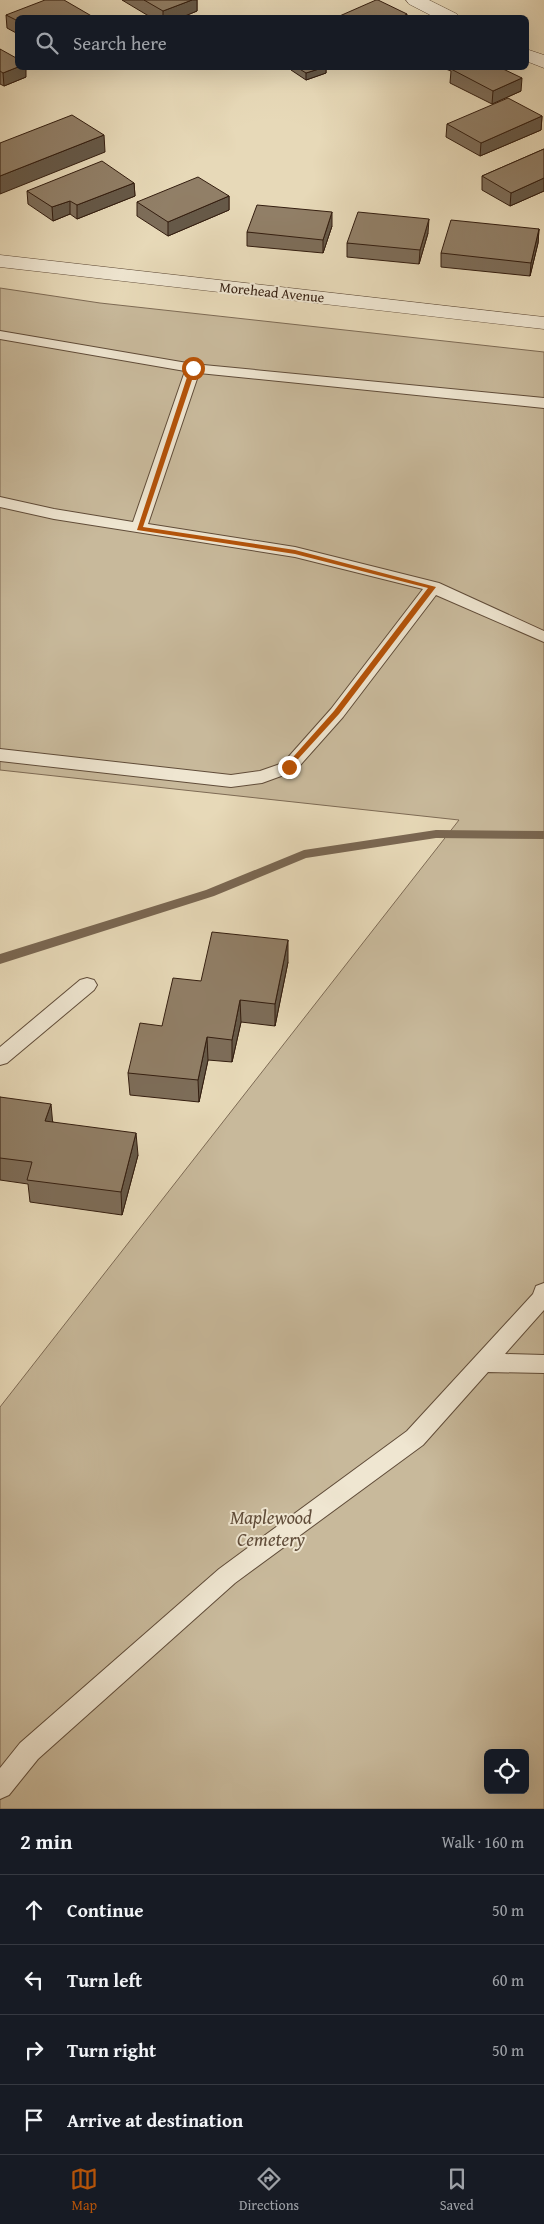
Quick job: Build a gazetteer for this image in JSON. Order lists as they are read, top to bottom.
{
  "streets": {
    "street": ["Morehead Avenue"]
  },
  "parks": ["Maplewood Cemetery"],
  "page": {
    "search": "Search here",
    "heading": ["2 min", "Walk · 160 m"],
    "list": [
      ["Continue", "50 m"],
      ["Turn left", "60 m"],
      ["Turn right", "50 m"],
      "Arrive at destination"
    ],
    "nav": ["Map", "Directions", "Saved"]
  }
}
